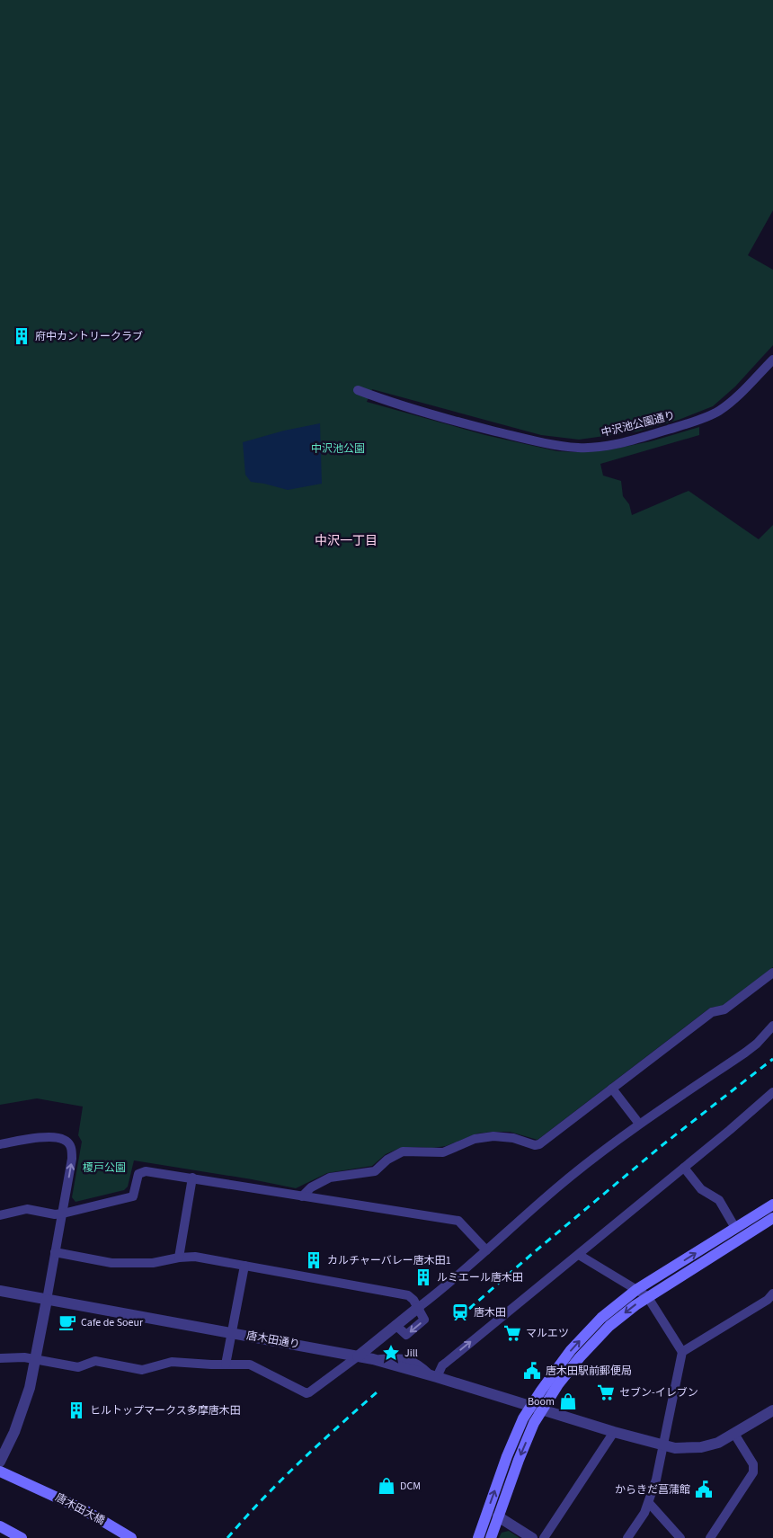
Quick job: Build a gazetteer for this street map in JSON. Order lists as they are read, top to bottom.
{
  "streets": {
    "main road": ["唐木田大橋"],
    "street": ["中沢池公園通り", "唐木田通り"]
  },
  "districts": ["中沢一丁目"],
  "parks": ["中沢池公園", "榎戸公園"],
  "places": {
    "building": [
      "府中カントリークラブ",
      "カルチャーバレー唐木田1",
      "ルミエール唐木田",
      "ヒルトップマークス多摩唐木田"
    ],
    "station": ["唐木田"],
    "cafe": ["Cafe de Soeur"],
    "supermarket": ["マルエツ", "セブン-イレブン"],
    "place": ["Jill"],
    "public building": ["唐木田駅前郵便局", "からきだ菖蒲館"],
    "shop": ["Boom", "DCM"]
  }
}
